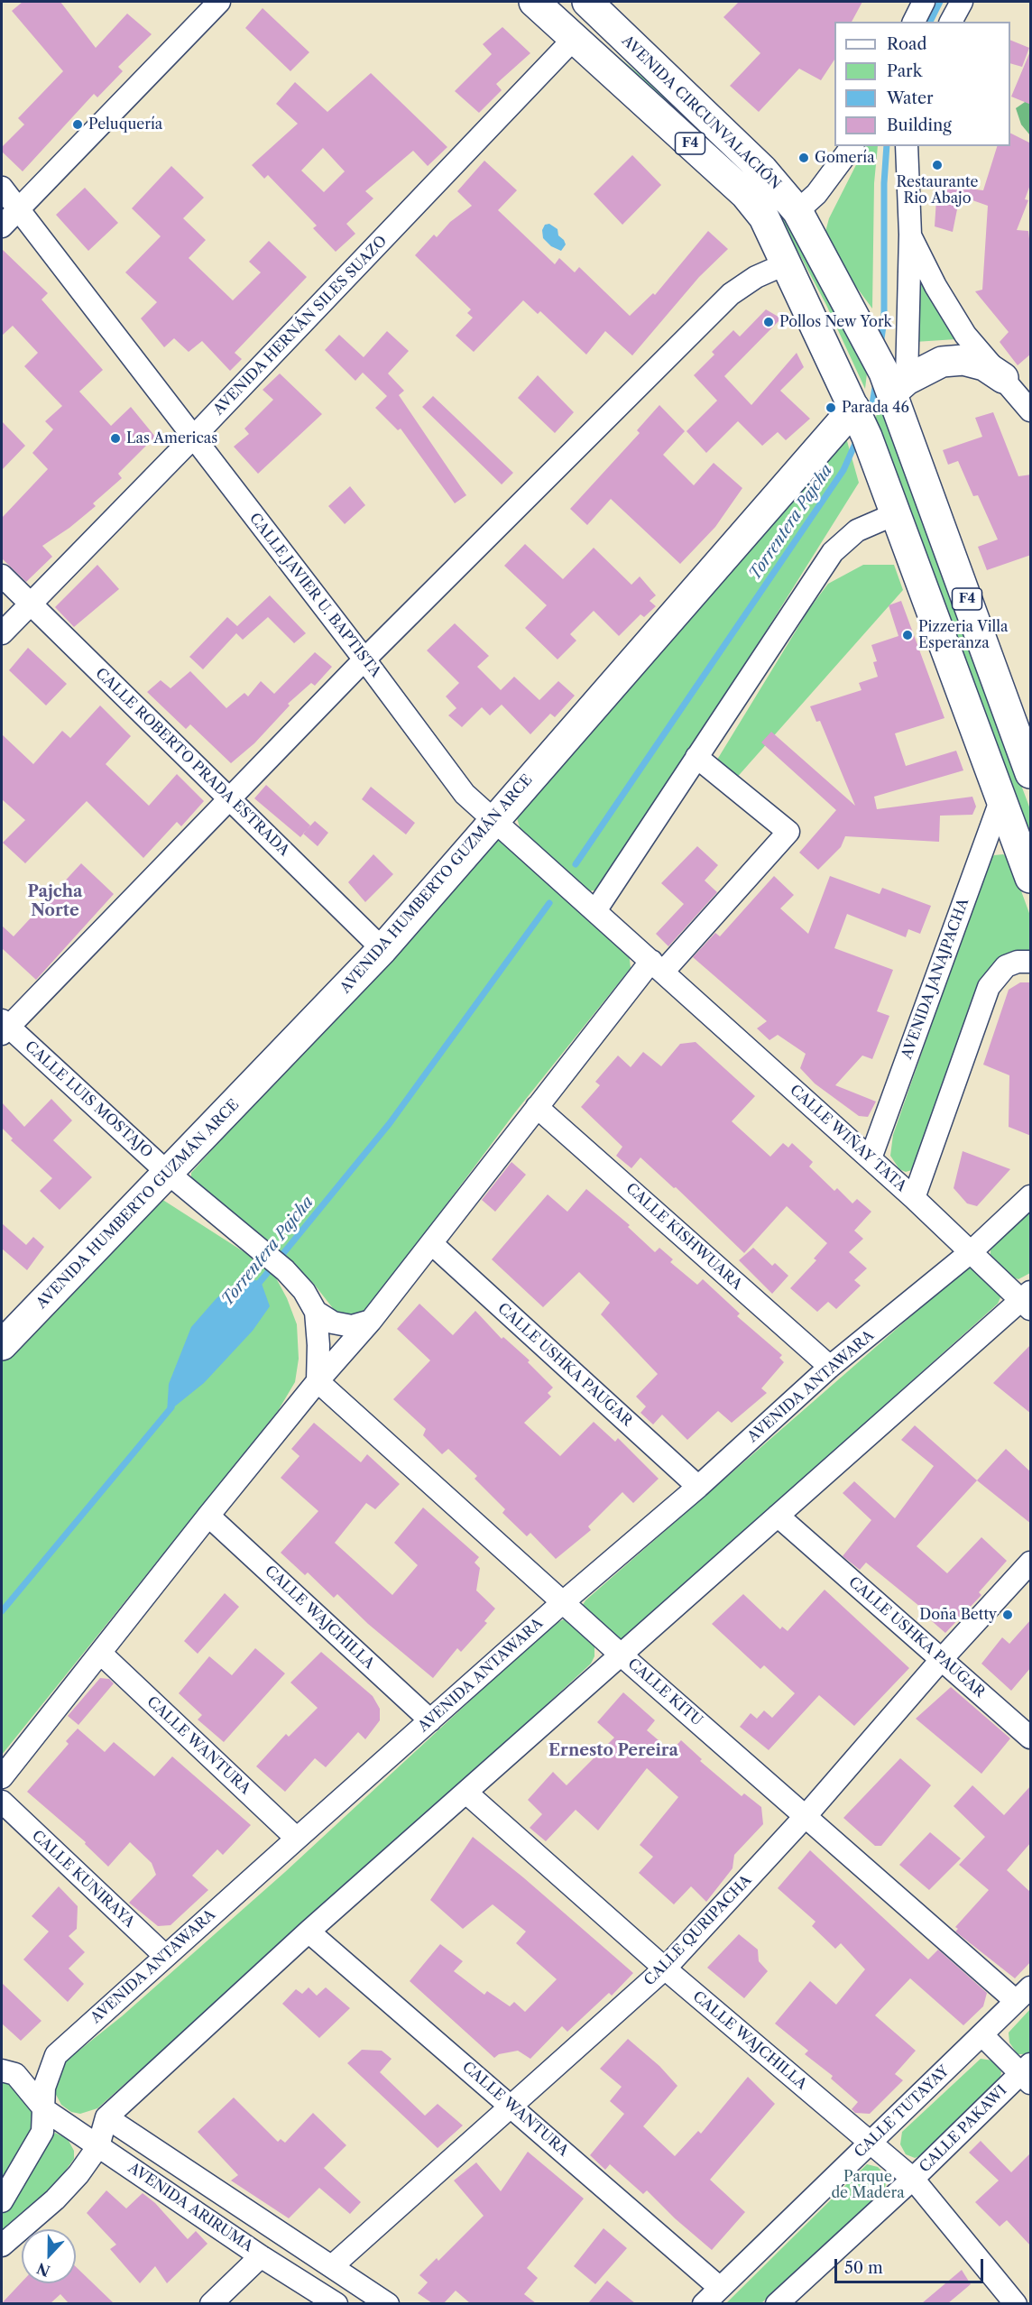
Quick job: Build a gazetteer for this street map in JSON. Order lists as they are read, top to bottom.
{
  "streets": {
    "main road": ["AVENIDA CIRCUNVALACIÓN", "F4", "AVENIDA HUMBERTO GUZMÁN ARCE"],
    "street": [
      "AVENIDA HERNÁN SILES SUAZO",
      "CALLE JAVIER U. BAPTISTA",
      "CALLE ROBERTO PRADA ESTRADA",
      "AVENIDA JANAJPACHA",
      "CALLE LUIS MOSTAJO",
      "CALLE WIÑAY TATA",
      "CALLE KISHWUARA",
      "CALLE USHKA PAUGAR",
      "AVENIDA ANTAWARA",
      "CALLE WAJCHILLA",
      "CALLE KITU",
      "CALLE WANTURA",
      "CALLE KUNIRAYA",
      "CALLE QURIPACHA",
      "CALLE TUTAYAY",
      "CALLE PAKAWI",
      "AVENIDA ARIRUMA"
    ]
  },
  "crossings": [
    ["AVENIDA CIRCUNVALACIÓN", "AVENIDA HERNÁN SILES SUAZO"],
    ["AVENIDA CIRCUNVALACIÓN", "AVENIDA HUMBERTO GUZMÁN ARCE"],
    ["AVENIDA CIRCUNVALACIÓN", "AVENIDA JANAJPACHA"],
    ["AVENIDA HERNÁN SILES SUAZO", "CALLE JAVIER U. BAPTISTA"],
    ["AVENIDA HERNÁN SILES SUAZO", "CALLE ROBERTO PRADA ESTRADA"],
    ["CALLE JAVIER U. BAPTISTA", "AVENIDA HUMBERTO GUZMÁN ARCE"],
    ["CALLE JAVIER U. BAPTISTA", "CALLE WIÑAY TATA"],
    ["CALLE ROBERTO PRADA ESTRADA", "AVENIDA HUMBERTO GUZMÁN ARCE"],
    ["AVENIDA HUMBERTO GUZMÁN ARCE", "CALLE LUIS MOSTAJO"],
    ["AVENIDA JANAJPACHA", "CALLE WIÑAY TATA"],
    ["CALLE LUIS MOSTAJO", "CALLE KITU"],
    ["CALLE WIÑAY TATA", "AVENIDA ANTAWARA"],
    ["CALLE KISHWUARA", "AVENIDA ANTAWARA"],
    ["CALLE USHKA PAUGAR", "AVENIDA ANTAWARA"],
    ["CALLE USHKA PAUGAR", "CALLE QURIPACHA"],
    ["AVENIDA ANTAWARA", "CALLE WAJCHILLA"],
    ["AVENIDA ANTAWARA", "CALLE KITU"],
    ["AVENIDA ANTAWARA", "CALLE WANTURA"],
    ["AVENIDA ANTAWARA", "CALLE KUNIRAYA"],
    ["AVENIDA ANTAWARA", "AVENIDA ARIRUMA"],
    ["CALLE WAJCHILLA", "CALLE QURIPACHA"],
    ["CALLE WAJCHILLA", "CALLE TUTAYAY"],
    ["CALLE WAJCHILLA", "CALLE PAKAWI"],
    ["CALLE KITU", "CALLE QURIPACHA"],
    ["CALLE KITU", "CALLE TUTAYAY"],
    ["CALLE WANTURA", "CALLE QURIPACHA"],
    ["CALLE WANTURA", "CALLE TUTAYAY"],
    ["CALLE QURIPACHA", "AVENIDA ARIRUMA"]
  ],
  "districts": ["Pajcha Norte", "Ernesto Pereira"],
  "water": ["Torrentera Pajcha"],
  "parks": ["Parque de Madera"],
  "places": [
    "Peluquería",
    "Gomería",
    "Restaurante Rio Abajo",
    "Pollos New York",
    "Parada 46",
    "Las Americas",
    "Pizzeria Villa Esperanza",
    "Doña Betty"
  ],
  "legend": [
    "Road",
    "Park",
    "Water",
    "Building"
  ],
  "scale_bar": "50 m",
  "north": "bottom"
}
